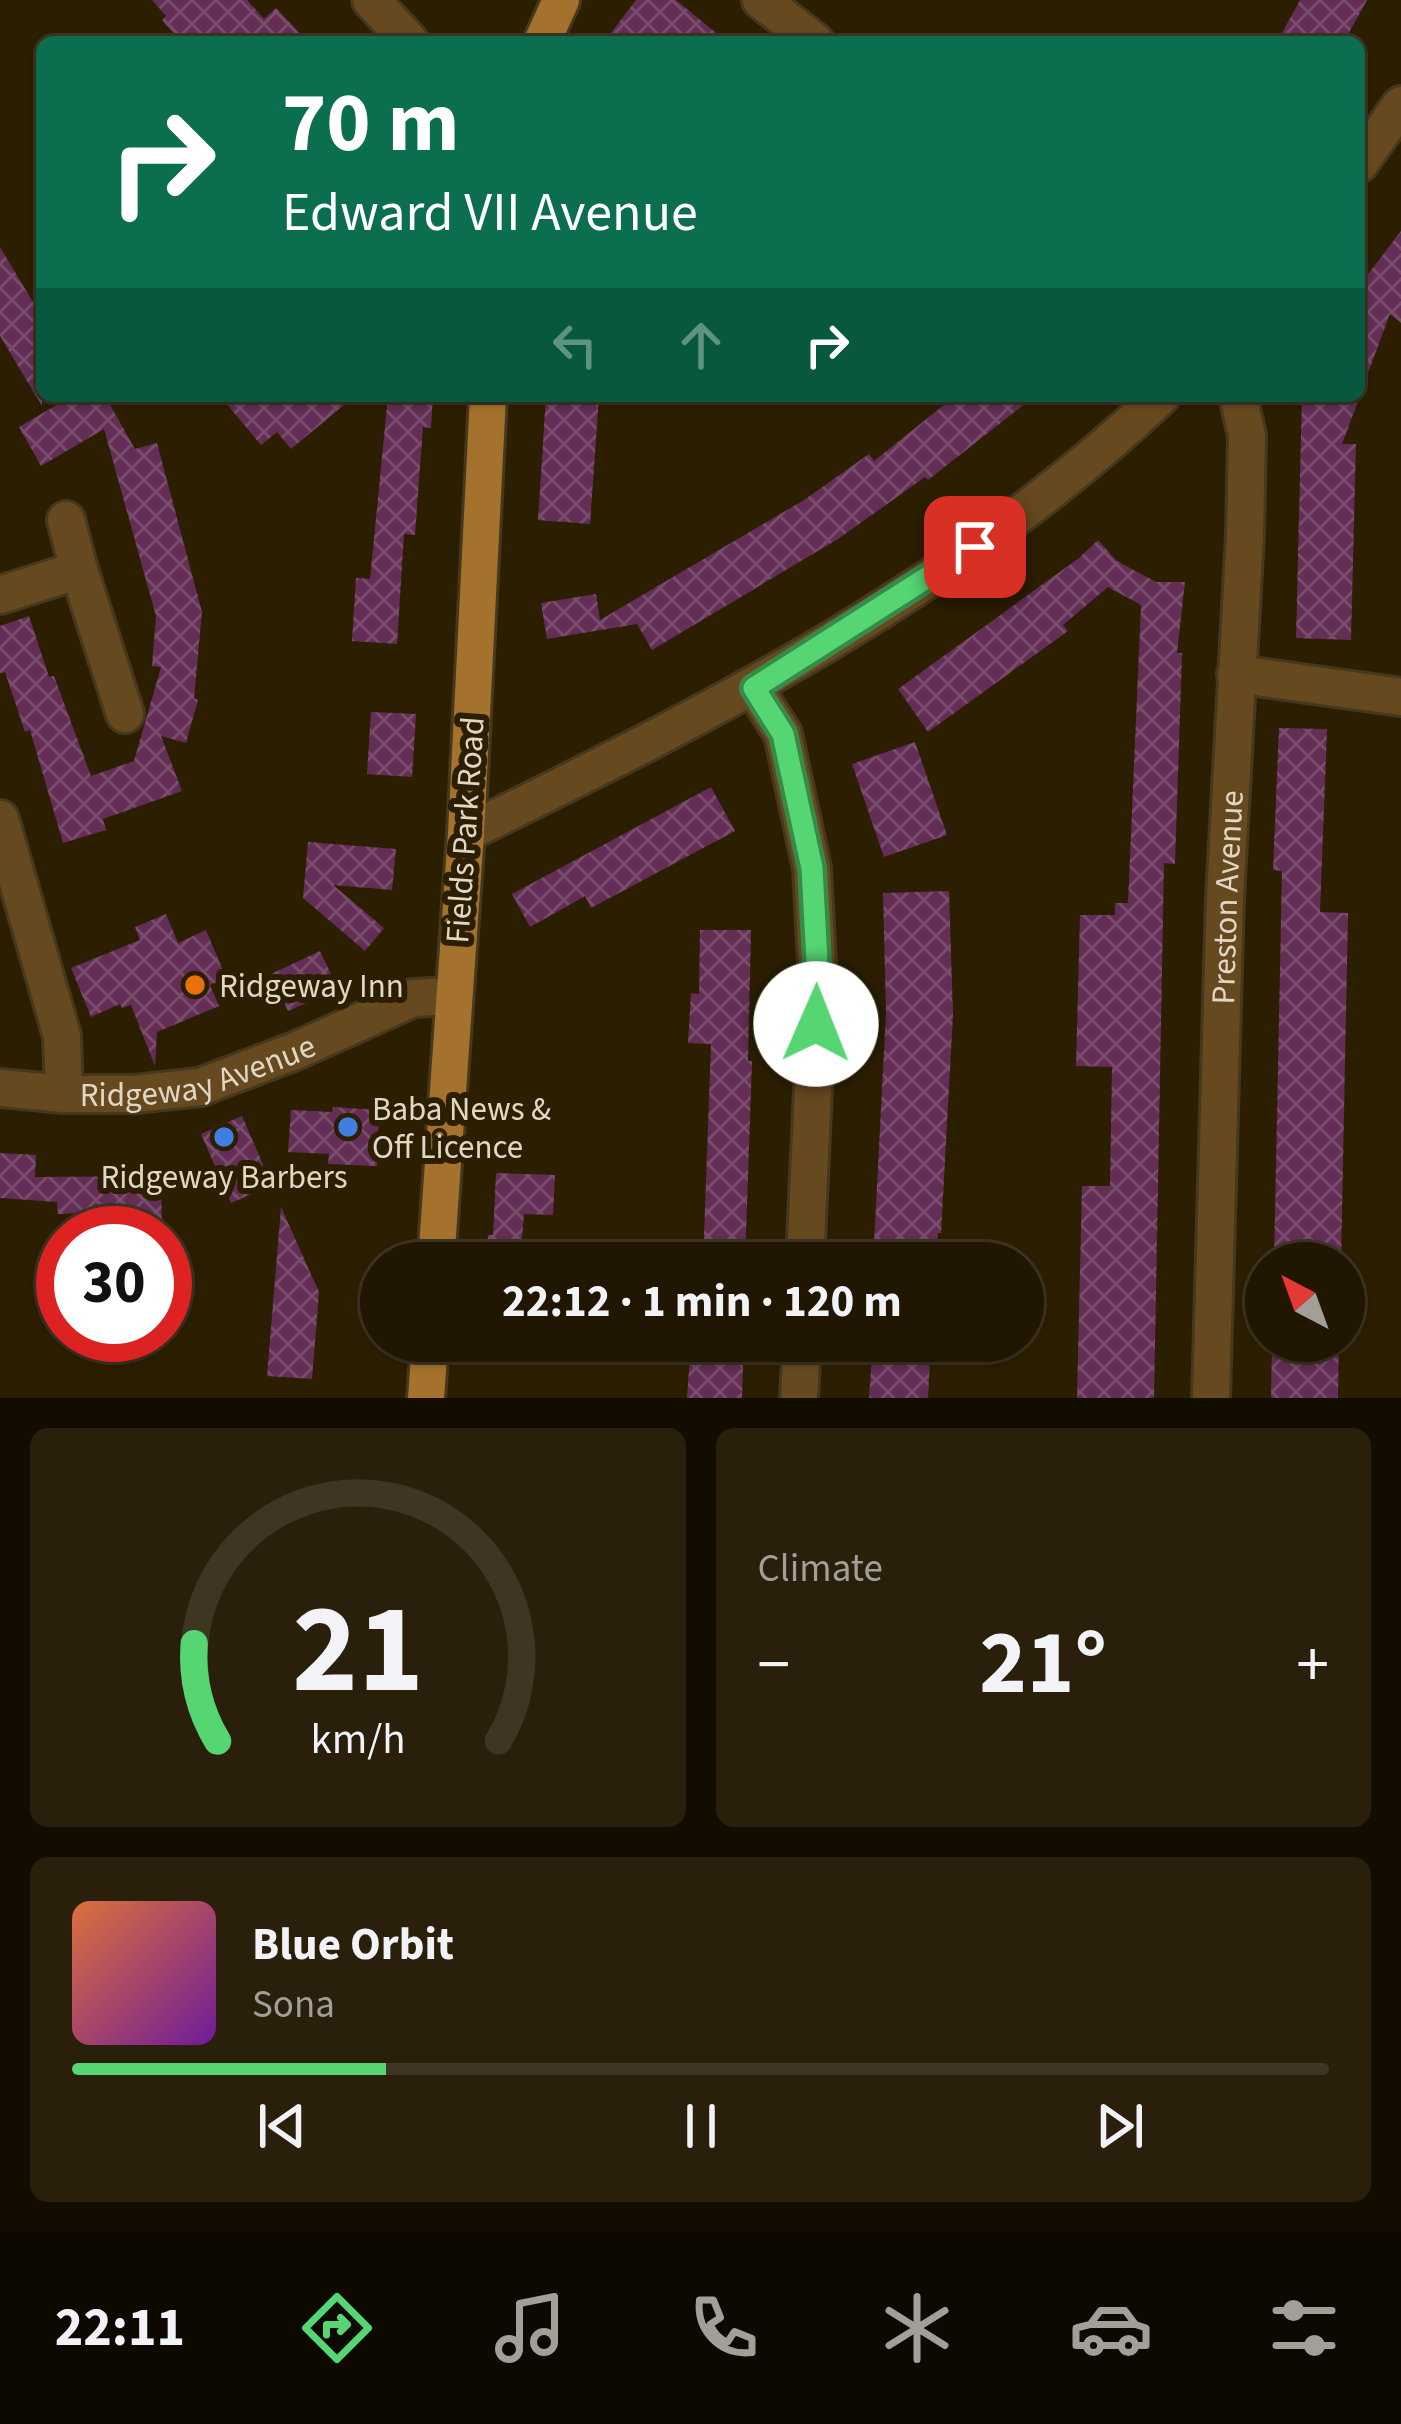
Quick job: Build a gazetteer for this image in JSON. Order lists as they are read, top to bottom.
{
  "streets": {
    "main road": ["Fields Park Road"],
    "street": ["Preston Avenue", "Ridgeway Avenue"]
  },
  "crossings": [
    ["Fields Park Road", "Ridgeway Avenue"]
  ],
  "places": ["Ridgeway Inn", "Baba News & Off Licence", "Ridgeway Barbers"],
  "north": "top left",
  "page": {
    "turn": ["70 m", "Edward VII Avenue"],
    "limit": "30",
    "trip": "22:12 · 1 min · 120 m",
    "tile": "Climate",
    "heat": ["−", "21°", "+"],
    "song": ["Blue Orbit", "Sona"],
    "tabs": "22:11",
    "gauge": ["21", "km/h"]
  }
}
